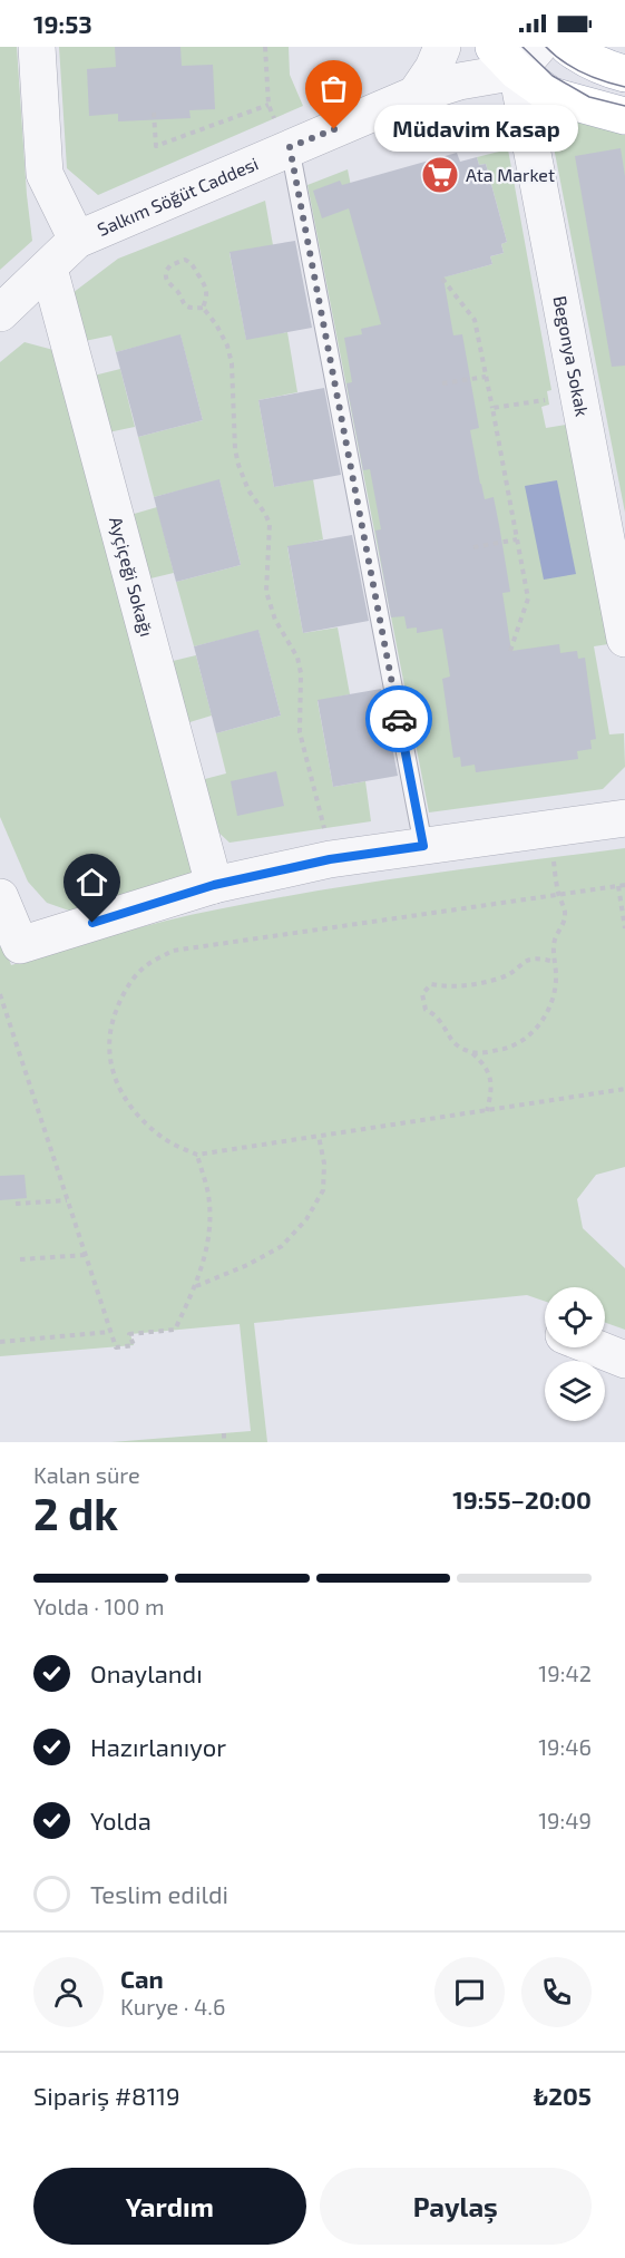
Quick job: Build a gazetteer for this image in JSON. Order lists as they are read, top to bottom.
{
  "streets": {
    "street": ["Salkım Söğüt Caddesi", "Begonya Sokak", "Ayçiçeği Sokağı"]
  },
  "crossings": [
    ["Salkım Söğüt Caddesi", "Begonya Sokak"],
    ["Salkım Söğüt Caddesi", "Ayçiçeği Sokağı"]
  ],
  "places": {
    "other": ["Müdavim Kasap"],
    "supermarket": ["Ata Market"]
  },
  "page": {
    "status": "19:53",
    "bubble": "Müdavim Kasap",
    "heading": ["2 dk", "Kalan süre", "19:55–20:00"],
    "panel": [
      "Can",
      "Kurye · 4.6",
      "Sipariş #8119",
      "₺205"
    ],
    "bar": "Yolda · 100 m",
    "list": [
      ["Onaylandı", "19:42"],
      ["Hazırlanıyor", "19:46"],
      ["Yolda", "19:49"],
      "Teslim edildi"
    ],
    "buttons": ["Yardım", "Paylaş"]
  }
}
